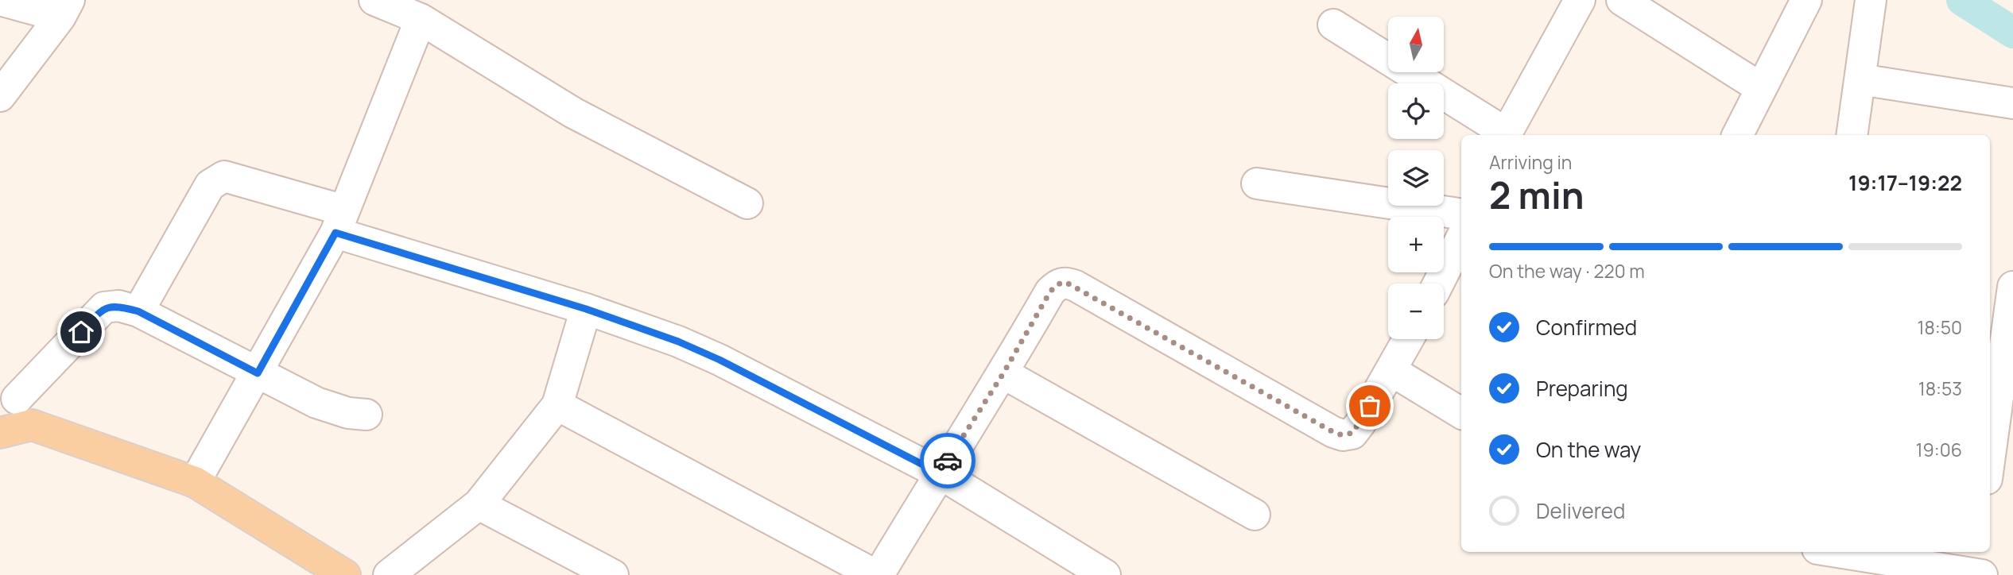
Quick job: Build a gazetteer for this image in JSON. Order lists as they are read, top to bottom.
{
  "north": "top",
  "page": {
    "map_buttons": ["+", "−"],
    "heading": ["2 min", "Arriving in", "19:17–19:22"],
    "bar": "On the way · 220 m",
    "list": [
      ["Confirmed", "18:50"],
      ["Preparing", "18:53"],
      ["On the way", "19:06"],
      "Delivered"
    ]
  }
}
